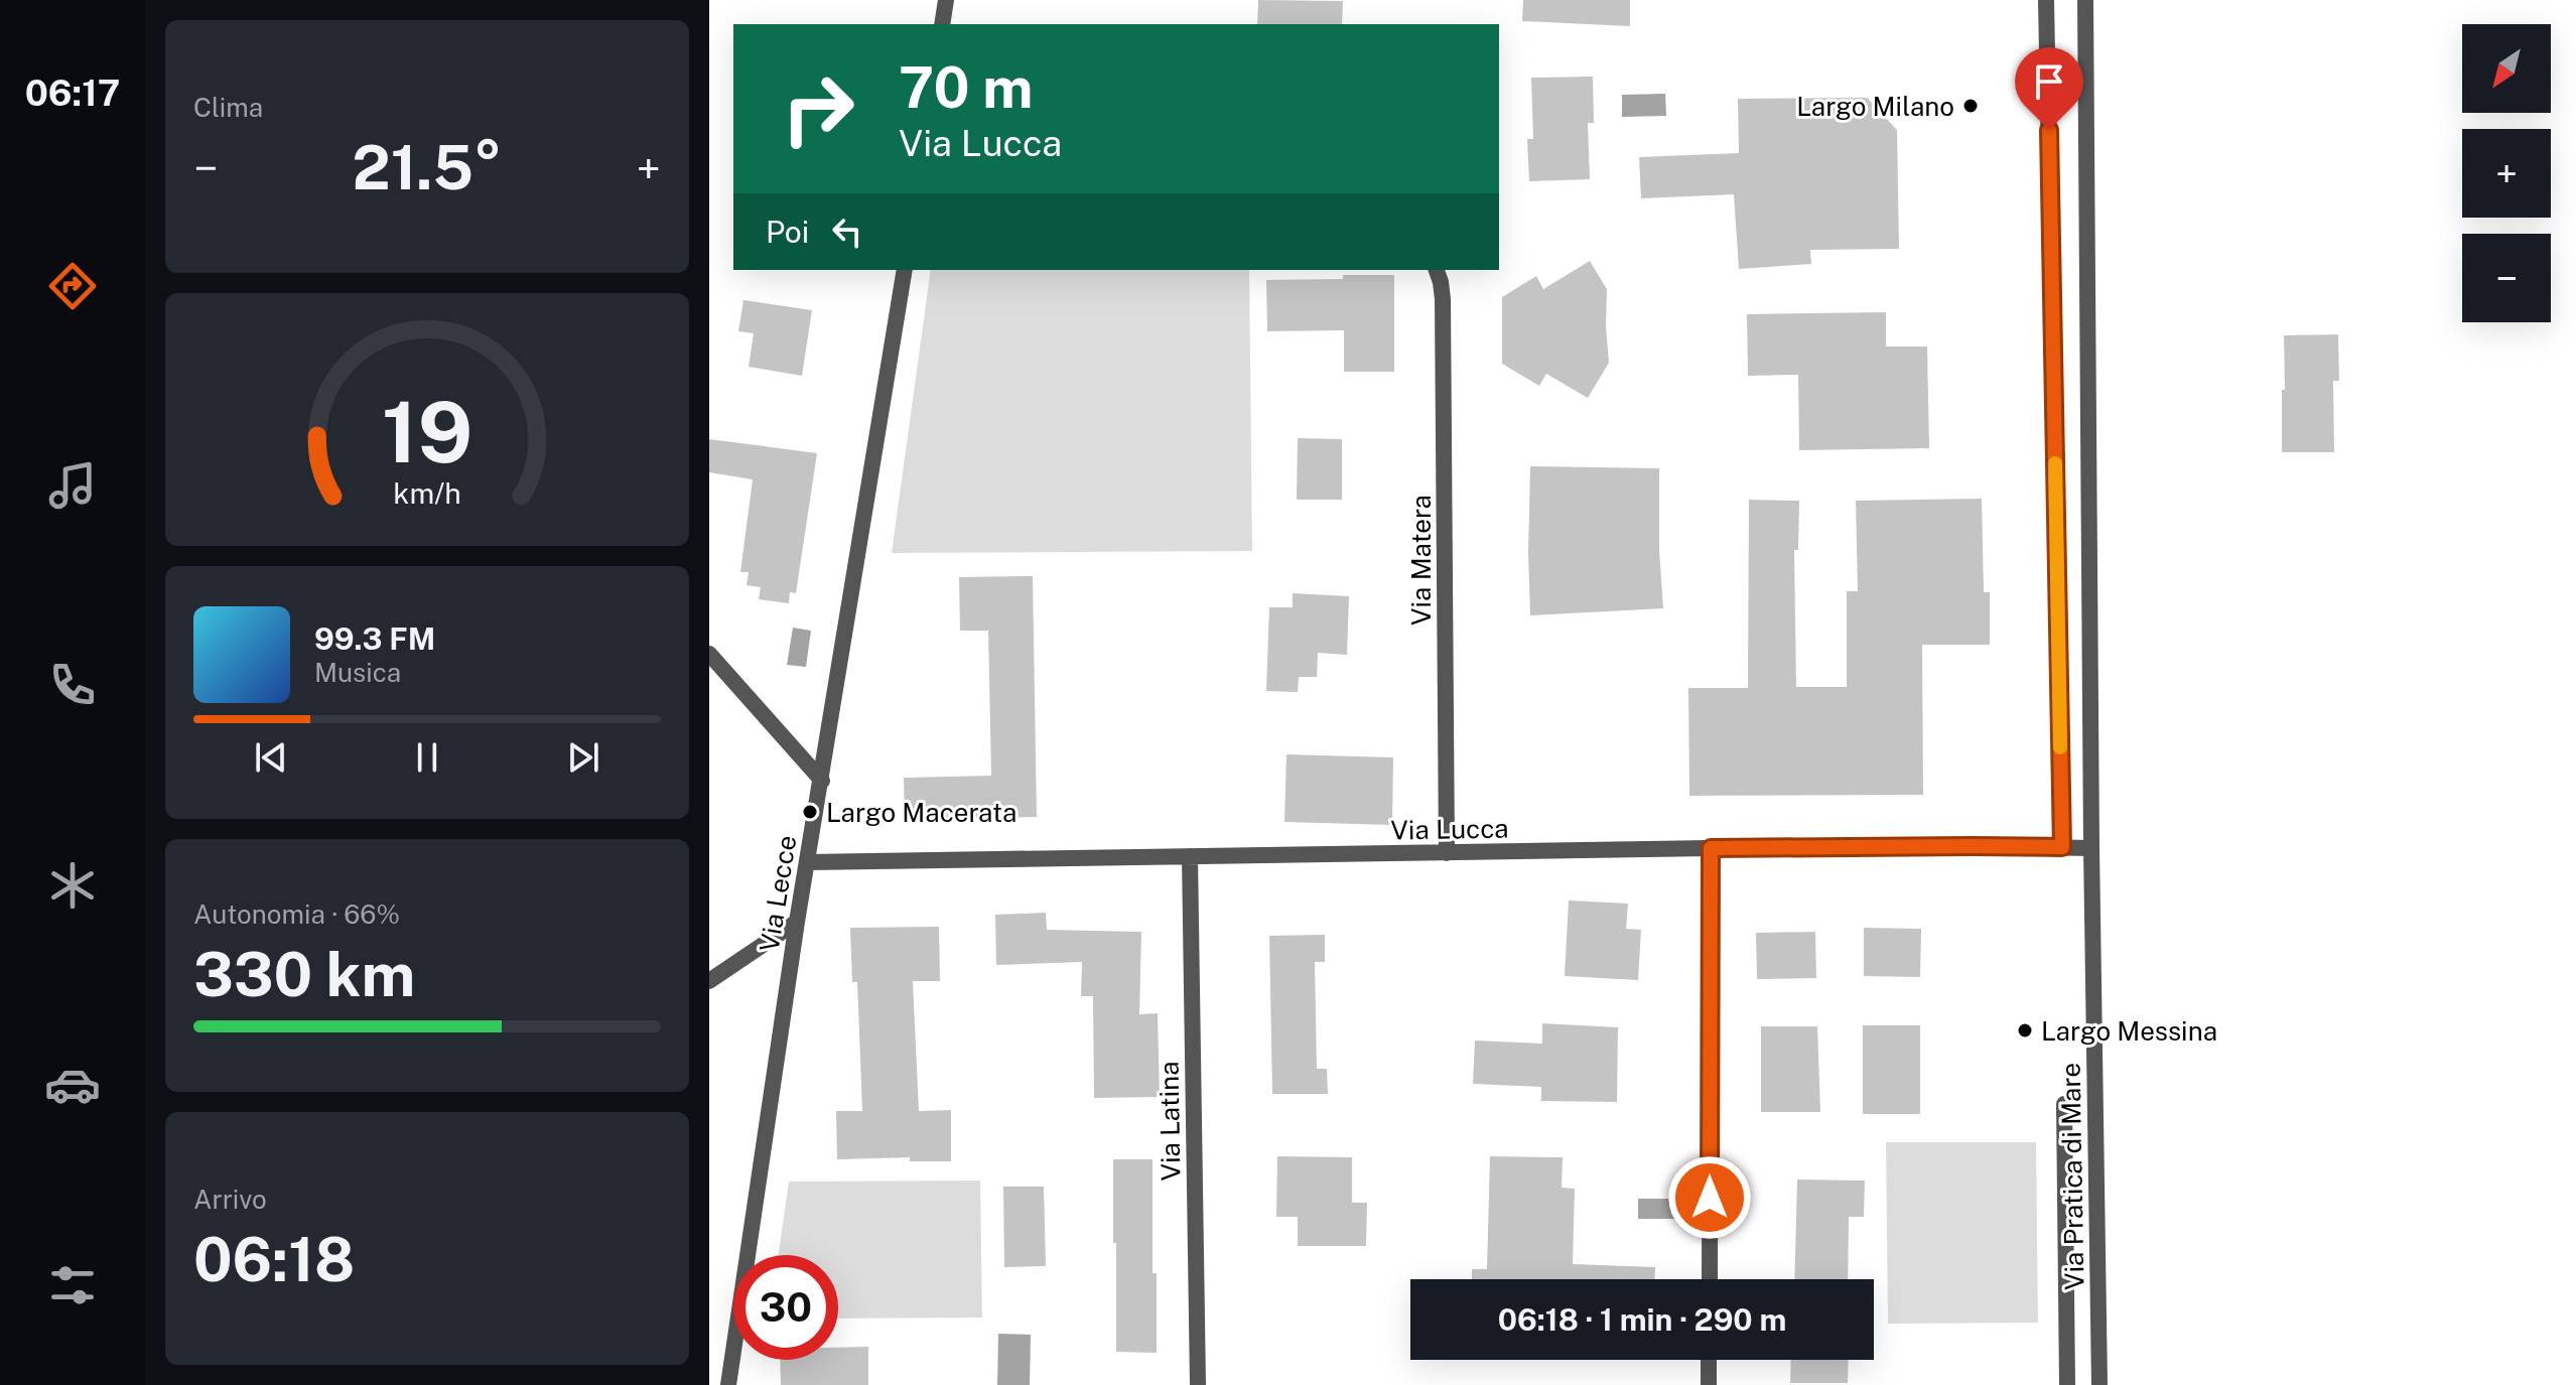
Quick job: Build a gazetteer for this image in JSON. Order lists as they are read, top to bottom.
{
  "streets": {
    "street": [
      "Via Matera",
      "Via Lucca",
      "Via Lecce",
      "Via Latina",
      "Via Pratica di Mare"
    ]
  },
  "crossings": [
    ["Via Matera", "Via Lucca"],
    ["Via Lucca", "Via Lecce"],
    ["Via Lucca", "Via Latina"],
    ["Via Lucca", "Via Pratica di Mare"]
  ],
  "places": ["Largo Milano", "Largo Macerata", "Largo Messina"],
  "north": "bottom left",
  "page": {
    "tabs": "06:17",
    "tile": [
      "Clima",
      ["Autonomia · 66%", "330 km"],
      ["Arrivo", "06:18"]
    ],
    "map_buttons": ["+", "−"],
    "turn": ["70 m", "Via Lucca"],
    "heat": ["−", "21.5°", "+"],
    "then": "Poi",
    "song": ["99.3 FM", "Musica"],
    "limit": "30",
    "trip": "06:18 · 1 min · 290 m",
    "gauge": ["19", "km/h"]
  }
}
